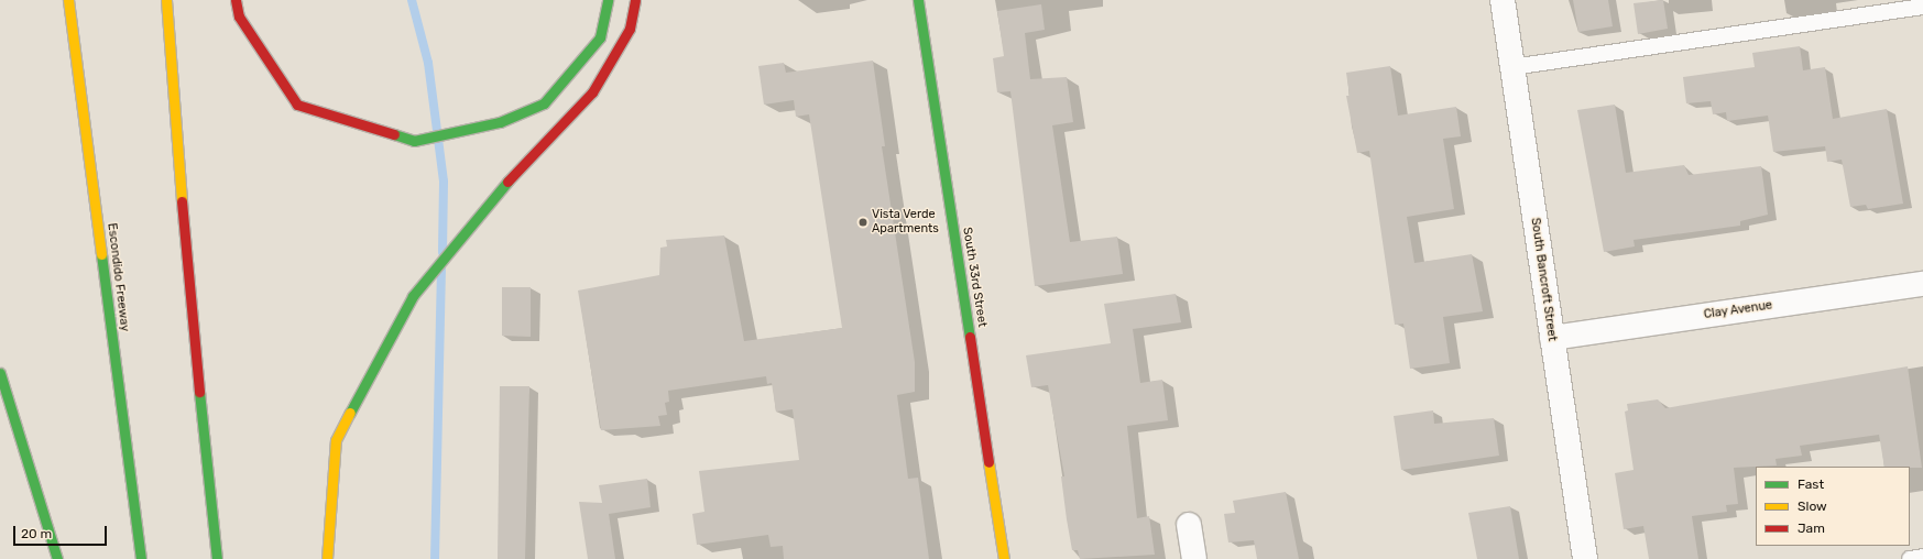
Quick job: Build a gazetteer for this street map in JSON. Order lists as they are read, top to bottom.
{
  "streets": {
    "main road": ["Escondido Freeway", "South 33rd Street"],
    "street": ["South Bancroft Street", "Clay Avenue"]
  },
  "crossings": [
    ["South Bancroft Street", "Clay Avenue"]
  ],
  "places": ["Vista Verde Apartments"],
  "legend": ["Fast", "Slow", "Jam"],
  "scale_bar": "20 m"
}
